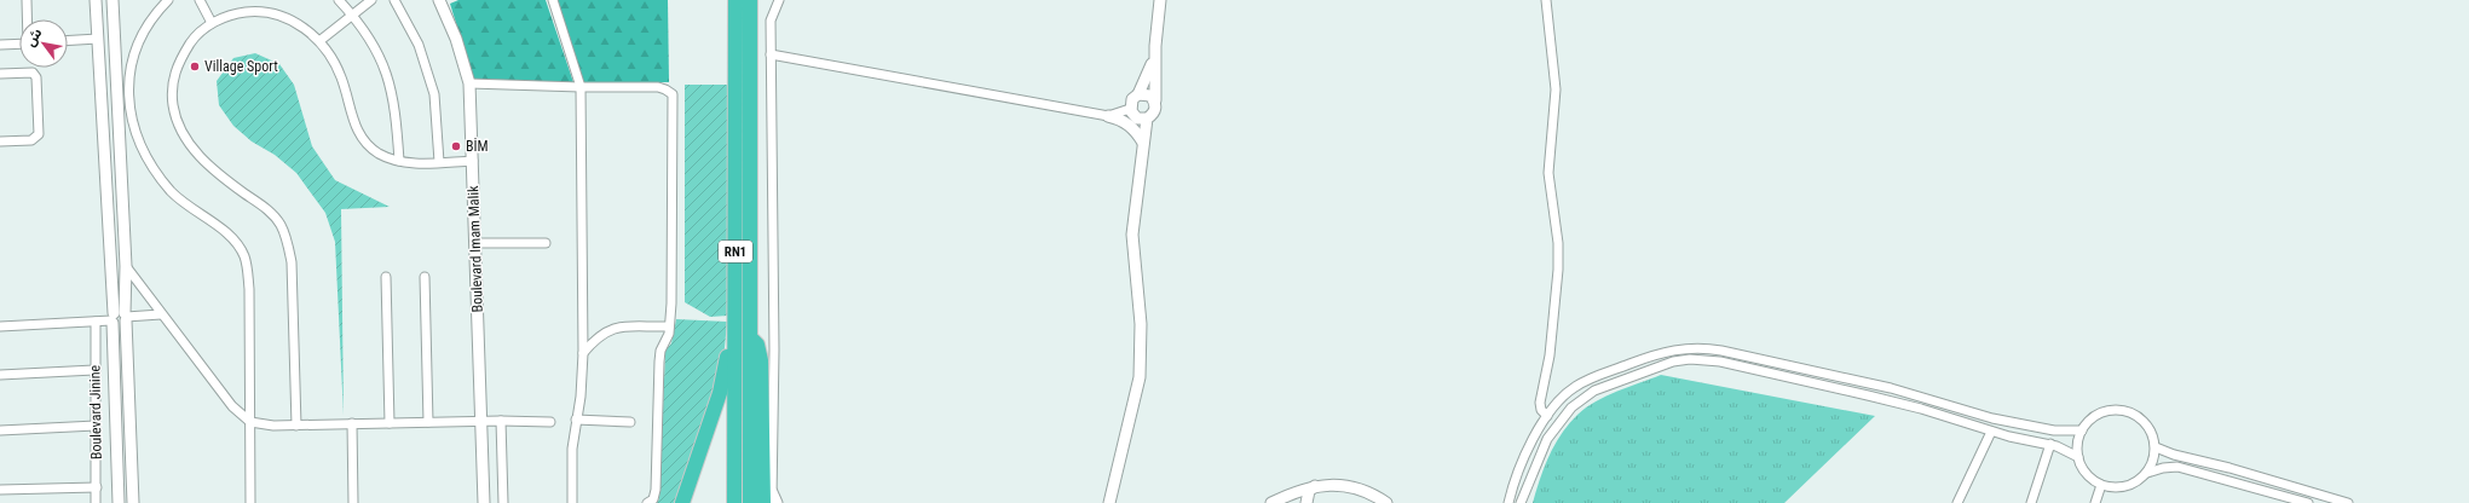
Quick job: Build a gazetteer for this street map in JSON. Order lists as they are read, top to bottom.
{
  "streets": {
    "highway": ["RN1"],
    "street": ["Boulevard Imam Malik", "Boulevard Jinine"]
  },
  "places": ["Village Sport", "BİM"],
  "north": "top left"
}
